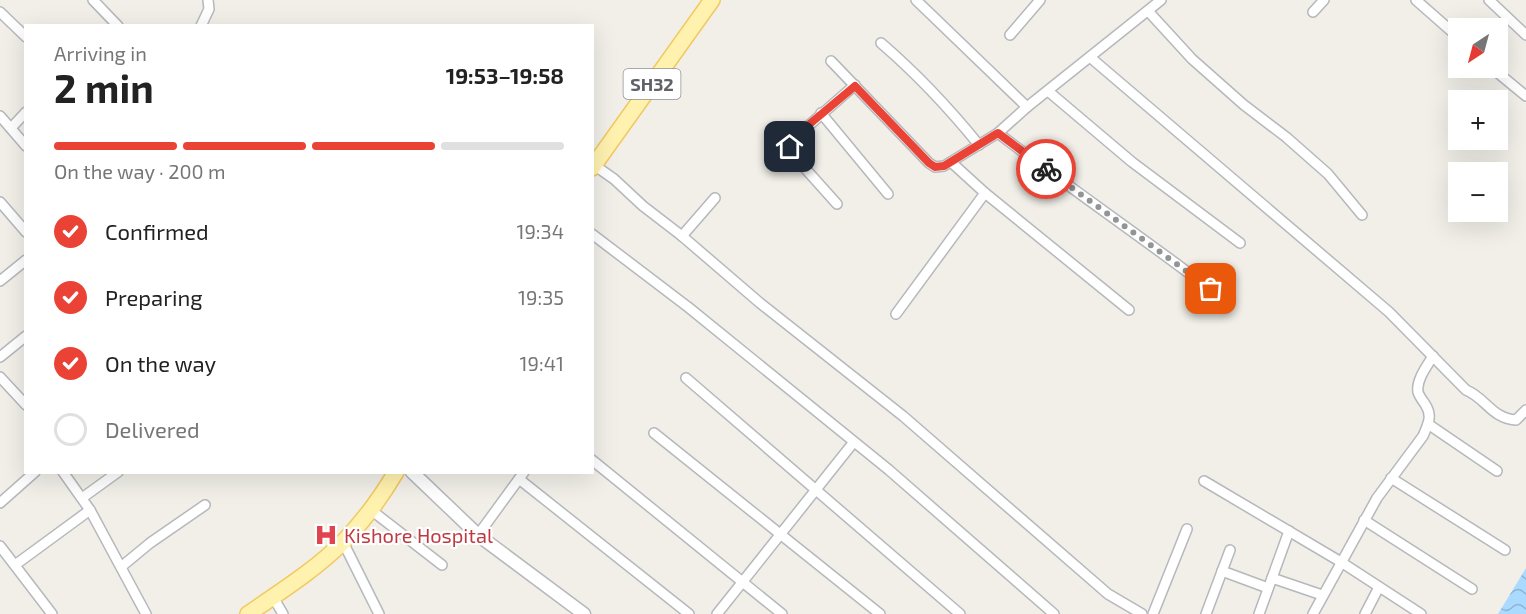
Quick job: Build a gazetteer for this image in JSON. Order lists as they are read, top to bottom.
{
  "streets": {
    "main road": ["SH32"]
  },
  "places": {
    "hospital": ["Kishore Hospital"]
  },
  "north": "bottom left",
  "page": {
    "map_buttons": ["+", "−"],
    "heading": ["2 min", "Arriving in", "19:53–19:58"],
    "bar": "On the way · 200 m",
    "list": [
      ["Confirmed", "19:34"],
      ["Preparing", "19:35"],
      ["On the way", "19:41"],
      "Delivered"
    ]
  }
}
